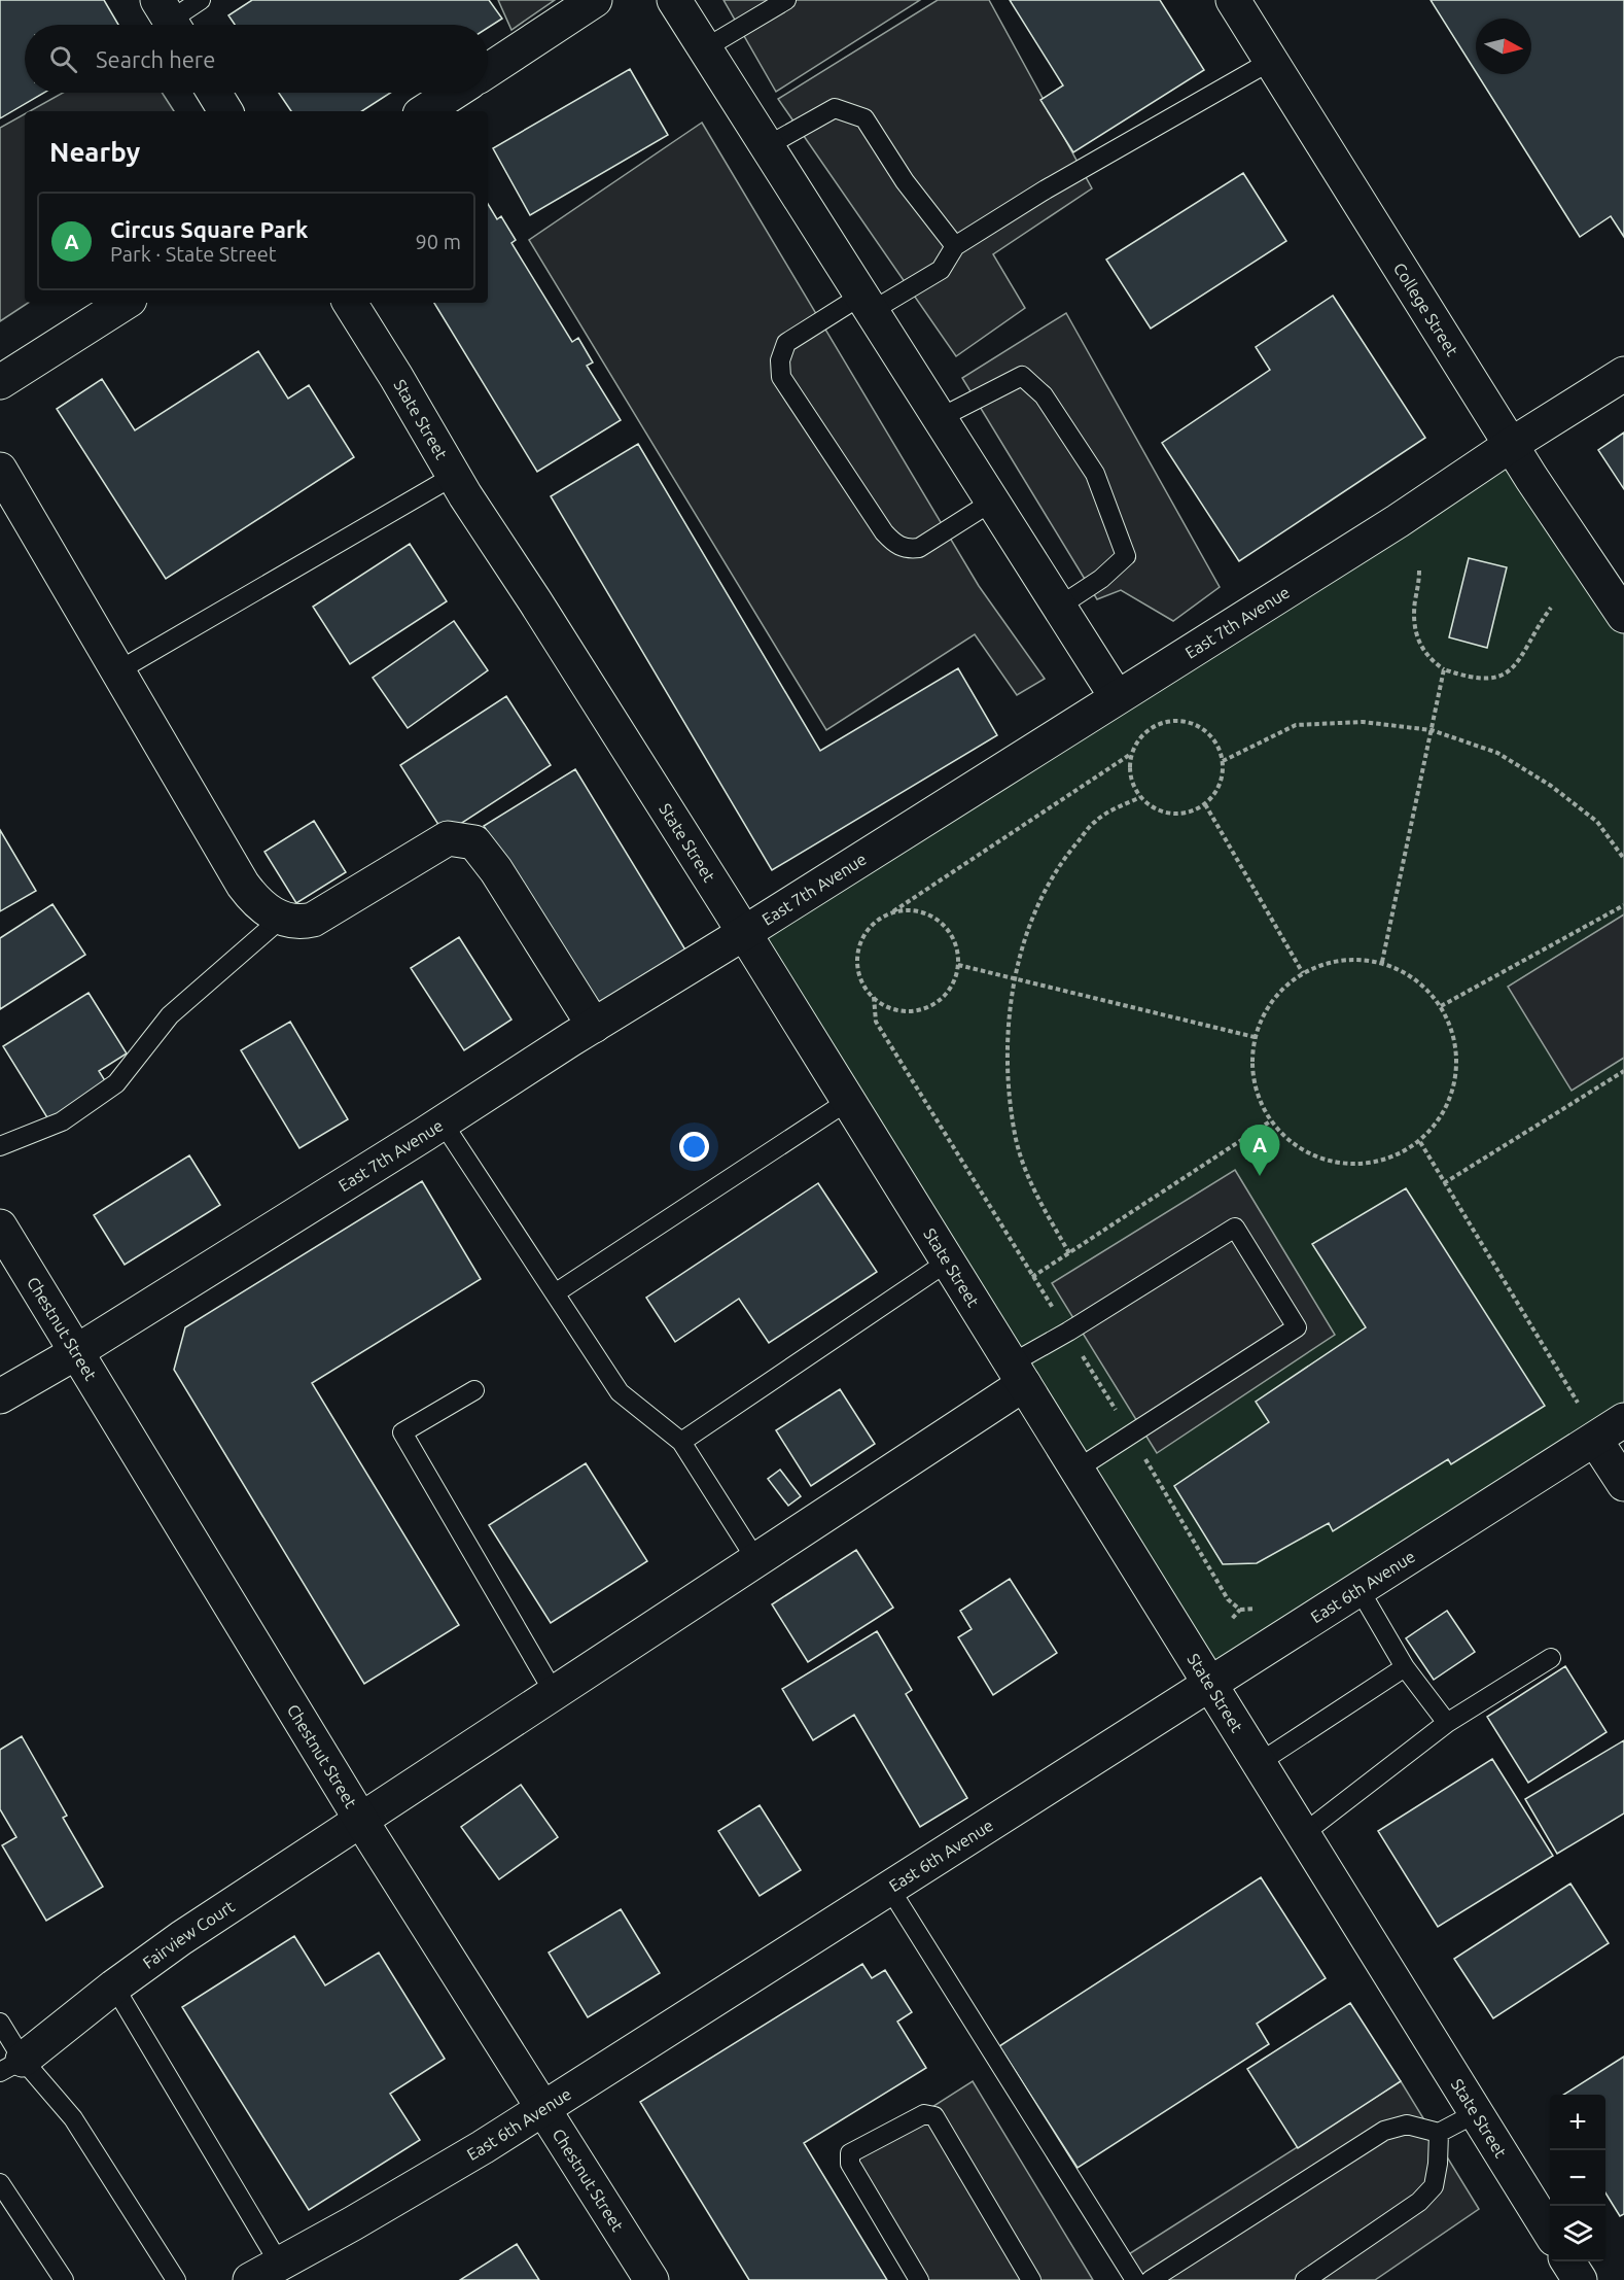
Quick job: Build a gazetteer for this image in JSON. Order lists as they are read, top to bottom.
{
  "streets": {
    "street": [
      "College Street",
      "State Street",
      "East 7th Avenue",
      "Chestnut Street",
      "East 6th Avenue",
      "Fairview Court"
    ]
  },
  "crossings": [
    ["College Street", "East 7th Avenue"],
    ["State Street", "East 7th Avenue"],
    ["State Street", "East 6th Avenue"],
    ["State Street", "Fairview Court"],
    ["East 7th Avenue", "Chestnut Street"],
    ["Chestnut Street", "East 6th Avenue"],
    ["Chestnut Street", "Fairview Court"]
  ],
  "north": "right",
  "page": {
    "search": "Search here",
    "heading": "Nearby",
    "list": [
      {
        "mark": "A",
        "name": "Circus Square Park",
        "note": "Park · State Street",
        "value": "90 m"
      }
    ],
    "pins": "A",
    "map_buttons": ["+", "−"]
  }
}
